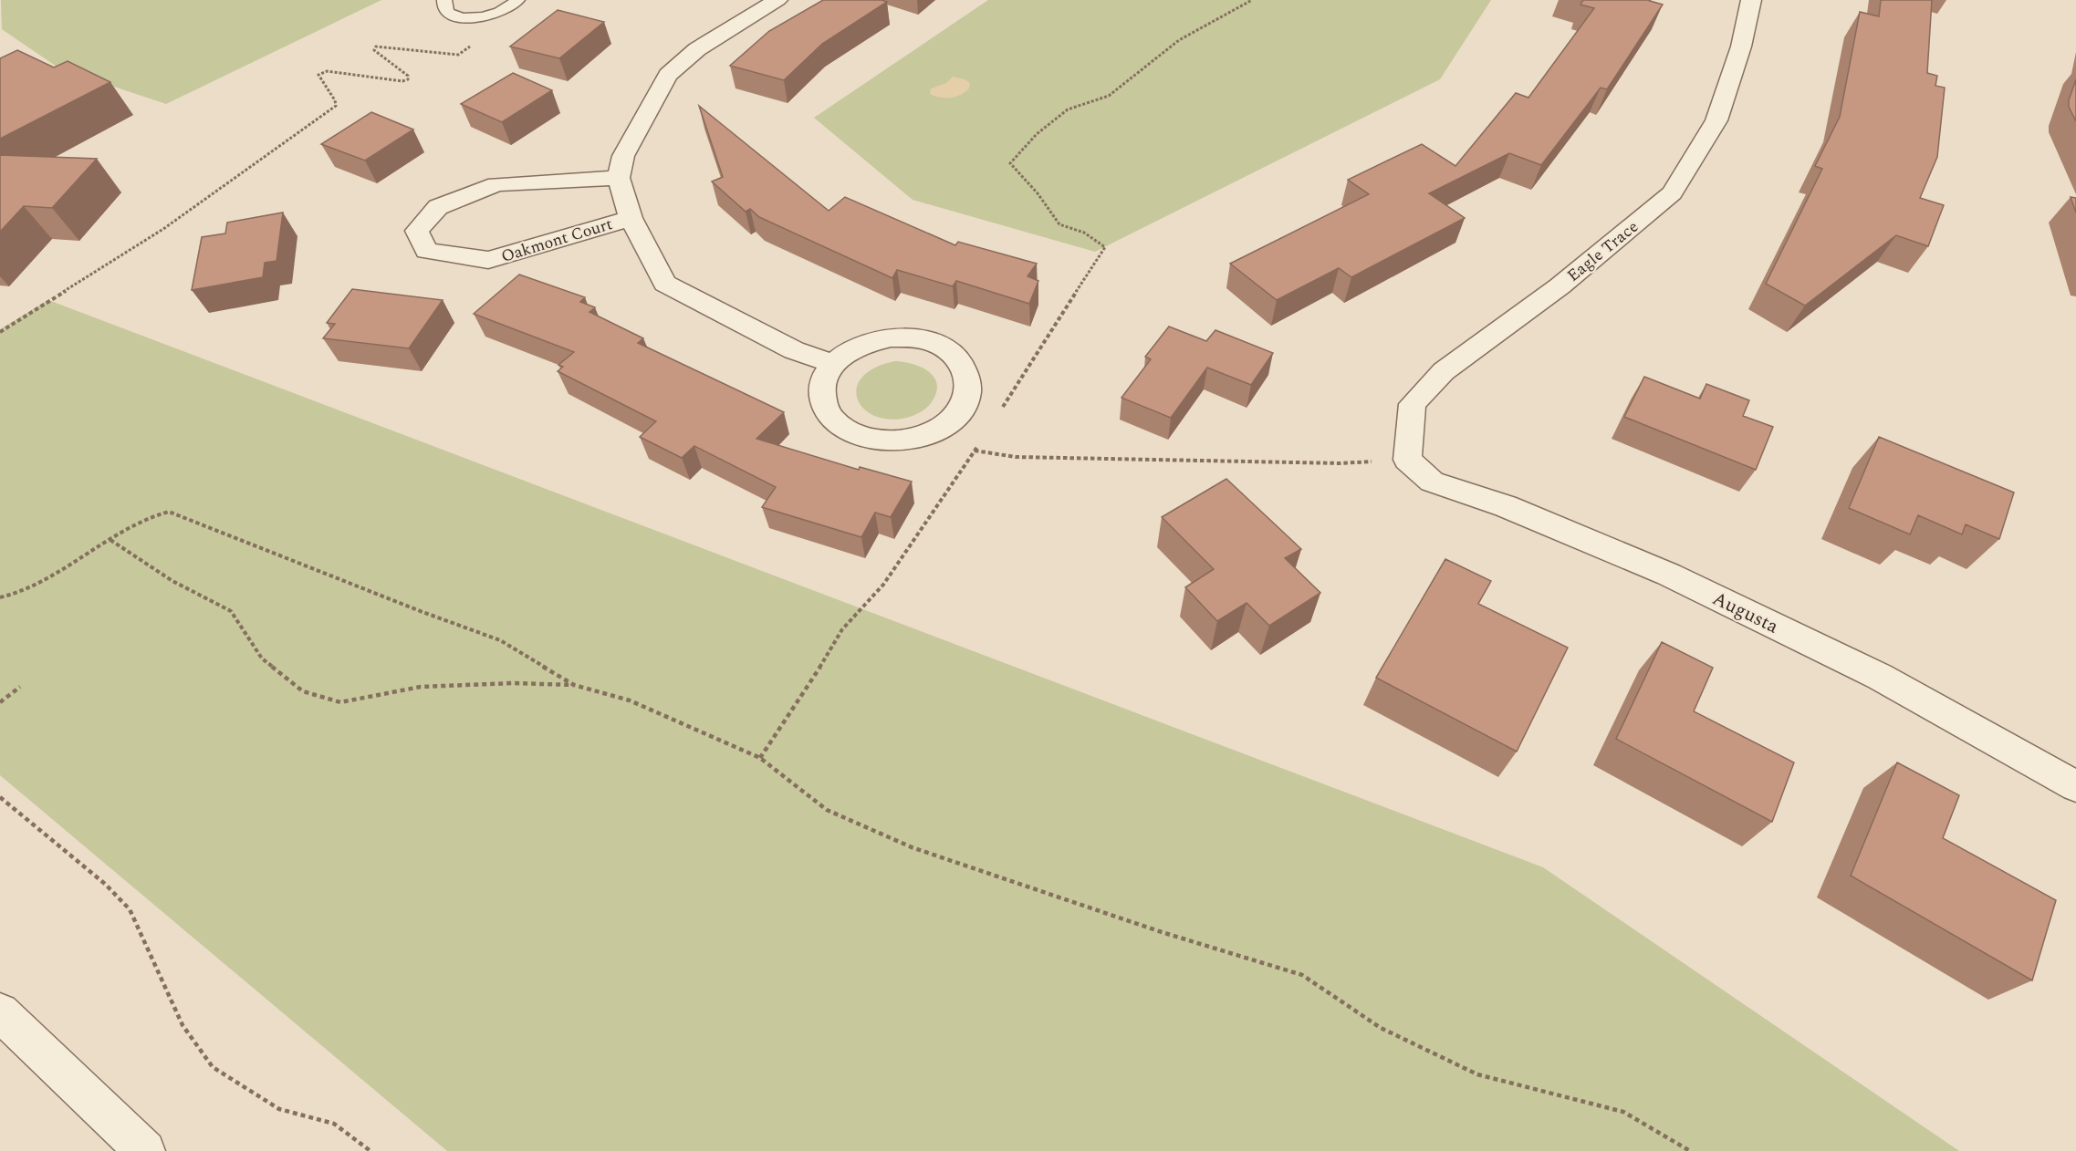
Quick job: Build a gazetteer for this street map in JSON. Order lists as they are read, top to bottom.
{
  "streets": {
    "street": ["Oakmont Court", "Eagle Trace", "Augusta"]
  },
  "crossings": [
    ["Eagle Trace", "Augusta"]
  ]
}
